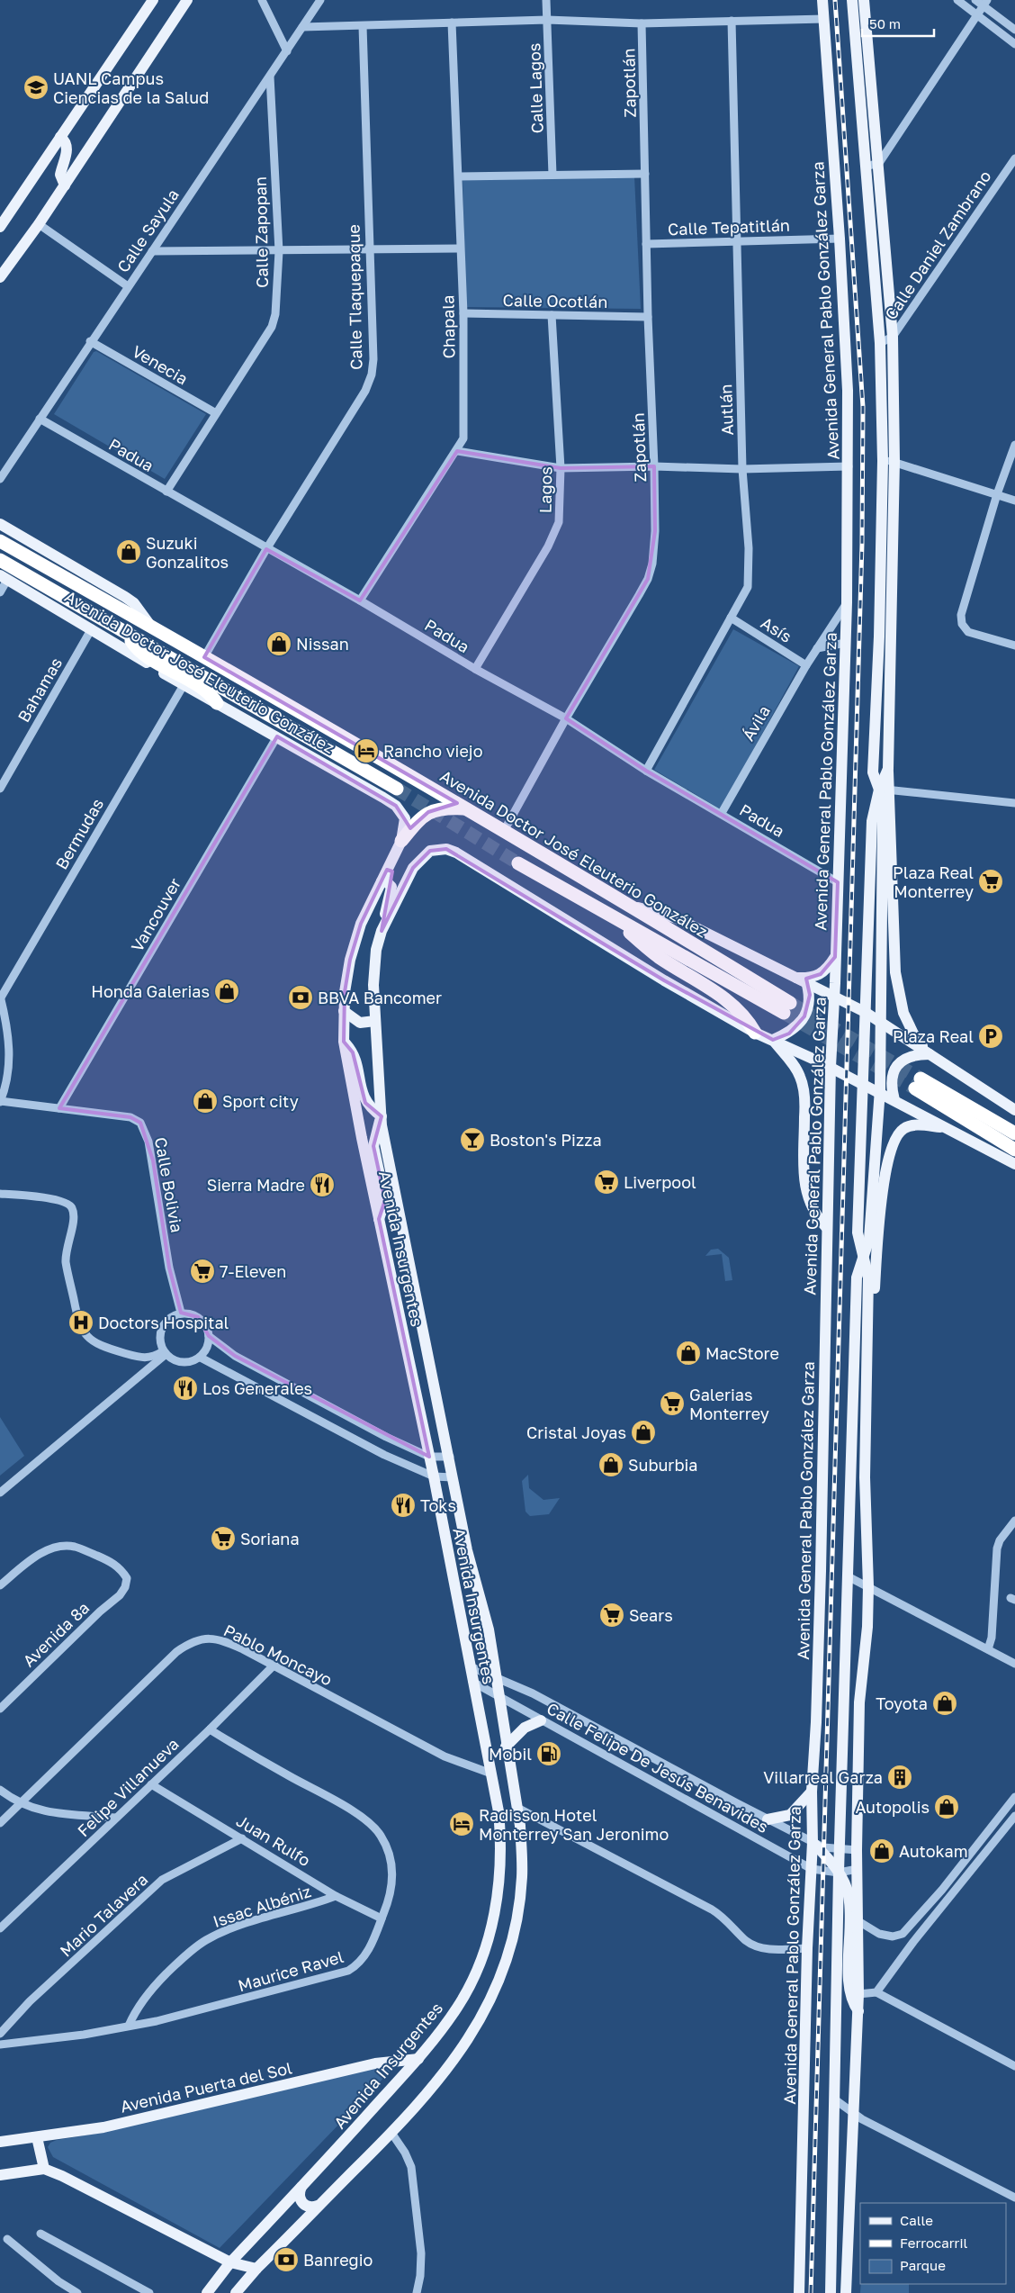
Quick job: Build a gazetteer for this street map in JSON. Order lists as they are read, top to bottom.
{
  "streets": {
    "highway": ["Avenida Doctor José Eleuterio González"],
    "main road": ["Avenida General Pablo González Garza", "Avenida Insurgentes", "Avenida Puerta del Sol"],
    "street": [
      "Zapotlán",
      "Calle Lagos",
      "Calle Tepatitlán",
      "Calle Sayula",
      "Calle Zapopan",
      "Calle Daniel Zambrano",
      "Calle Tlaquepaque",
      "Calle Ocotlán",
      "Chapala",
      "Venecia",
      "Autlán",
      "Padua",
      "Lagos",
      "Asís",
      "Bahamas",
      "Ávila",
      "Bermudas",
      "Vancouver",
      "Calle Bolivia",
      "Avenida 8a",
      "Pablo Moncayo",
      "Calle Felipe De Jesús Benavides",
      "Felipe Villanueva",
      "Juan Rulfo",
      "Issac Albéniz",
      "Mario Talavera",
      "Maurice Ravel"
    ]
  },
  "crossings": [
    ["Zapotlán", "Calle Tepatitlán"],
    ["Zapotlán", "Calle Ocotlán"],
    ["Zapotlán", "Padua"],
    ["Zapotlán", "Avenida Doctor José Eleuterio González"],
    ["Calle Tepatitlán", "Avenida General Pablo González Garza"],
    ["Calle Tepatitlán", "Autlán"],
    ["Calle Sayula", "Calle Zapopan"],
    ["Calle Sayula", "Venecia"],
    ["Calle Sayula", "Padua"],
    ["Calle Zapopan", "Venecia"],
    ["Calle Zapopan", "Padua"],
    ["Calle Tlaquepaque", "Padua"],
    ["Calle Tlaquepaque", "Avenida Doctor José Eleuterio González"],
    ["Calle Ocotlán", "Chapala"],
    ["Calle Ocotlán", "Lagos"],
    ["Avenida General Pablo González Garza", "Padua"],
    ["Avenida General Pablo González Garza", "Ávila"],
    ["Avenida General Pablo González Garza", "Calle Felipe De Jesús Benavides"],
    ["Chapala", "Padua"],
    ["Autlán", "Padua"],
    ["Autlán", "Asís"],
    ["Padua", "Lagos"],
    ["Padua", "Ávila"],
    ["Asís", "Ávila"],
    ["Avenida Doctor José Eleuterio González", "Bahamas"],
    ["Avenida Doctor José Eleuterio González", "Bermudas"],
    ["Avenida Doctor José Eleuterio González", "Vancouver"],
    ["Avenida Doctor José Eleuterio González", "Avenida Insurgentes"],
    ["Vancouver", "Calle Bolivia"],
    ["Avenida Insurgentes", "Pablo Moncayo"],
    ["Avenida Insurgentes", "Calle Felipe De Jesús Benavides"],
    ["Avenida Insurgentes", "Avenida Puerta del Sol"],
    ["Pablo Moncayo", "Felipe Villanueva"],
    ["Felipe Villanueva", "Juan Rulfo"],
    ["Felipe Villanueva", "Maurice Ravel"],
    ["Juan Rulfo", "Issac Albéniz"],
    ["Juan Rulfo", "Mario Talavera"],
    ["Juan Rulfo", "Maurice Ravel"],
    ["Issac Albéniz", "Maurice Ravel"]
  ],
  "places": {
    "school or university": ["UANL Campus Ciencias de la Salud"],
    "shop": [
      "Suzuki Gonzalitos",
      "Nissan",
      "Honda Galerias",
      "Sport city",
      "MacStore",
      "Cristal Joyas",
      "Suburbia",
      "Toyota",
      "Autopolis",
      "Autokam"
    ],
    "hotel": ["Rancho viejo", "Radisson Hotel Monterrey San Jeronimo"],
    "supermarket": [
      "Plaza Real Monterrey",
      "Liverpool",
      "7-Eleven",
      "Galerias Monterrey",
      "Soriana",
      "Sears"
    ],
    "bank": ["BBVA Bancomer", "Banregio"],
    "parking": ["Plaza Real"],
    "bar": ["Boston's Pizza"],
    "restaurant": ["Sierra Madre", "Los Generales", "Toks"],
    "hospital": ["Doctors Hospital"],
    "fuel station": ["Mobil"],
    "building": ["Villarreal Garza"]
  },
  "legend": ["Calle", "Ferrocarril", "Parque"],
  "scale_bar": "50 m"
}
